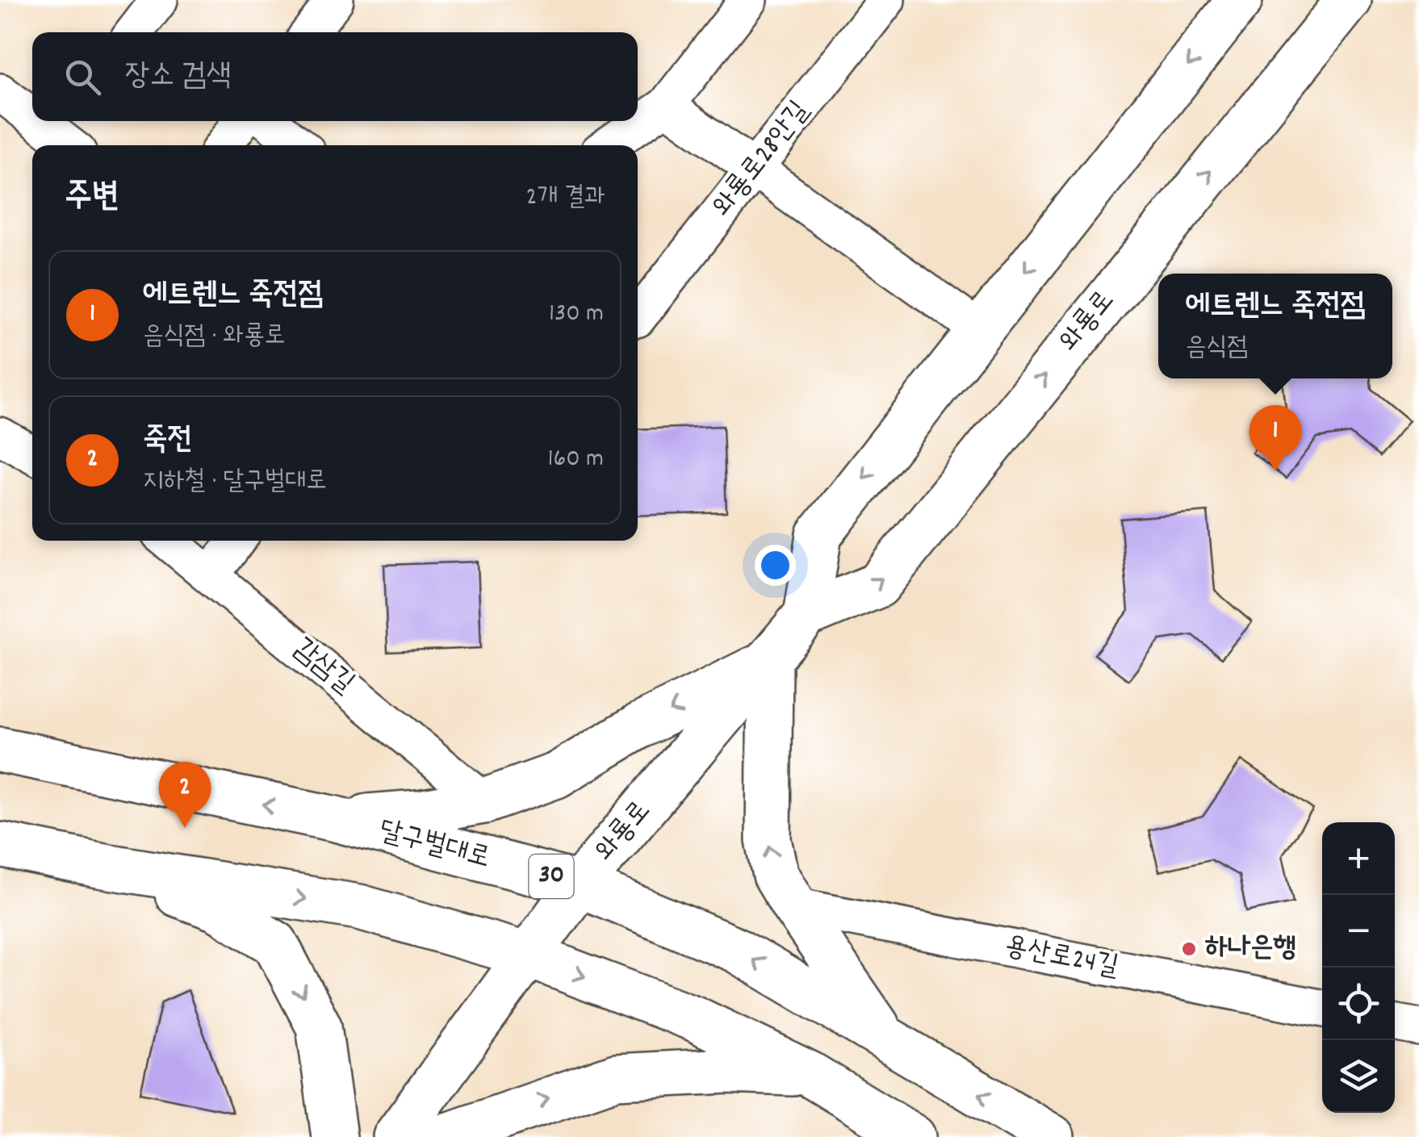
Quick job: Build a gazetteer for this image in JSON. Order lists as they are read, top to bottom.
{
  "streets": {
    "main road": ["와룡로", "달구벌대로", "30"],
    "street": ["와룡로28안길", "감삼길", "용산로24길"]
  },
  "crossings": [
    ["와룡로", "달구벌대로"]
  ],
  "places": ["하나은행"],
  "page": {
    "search": "장소 검색",
    "heading": ["주변", "2개 결과"],
    "list": [
      {
        "mark": "1",
        "name": "에트렌느 죽전점",
        "note": "음식점 · 와룡로",
        "value": "130 m"
      },
      {
        "mark": "2",
        "name": "죽전",
        "note": "지하철 · 달구벌대로",
        "value": "160 m"
      }
    ],
    "popup": ["에트렌느 죽전점", "음식점"],
    "pins": ["1", "2"],
    "map_buttons": ["+", "−"]
  }
}
